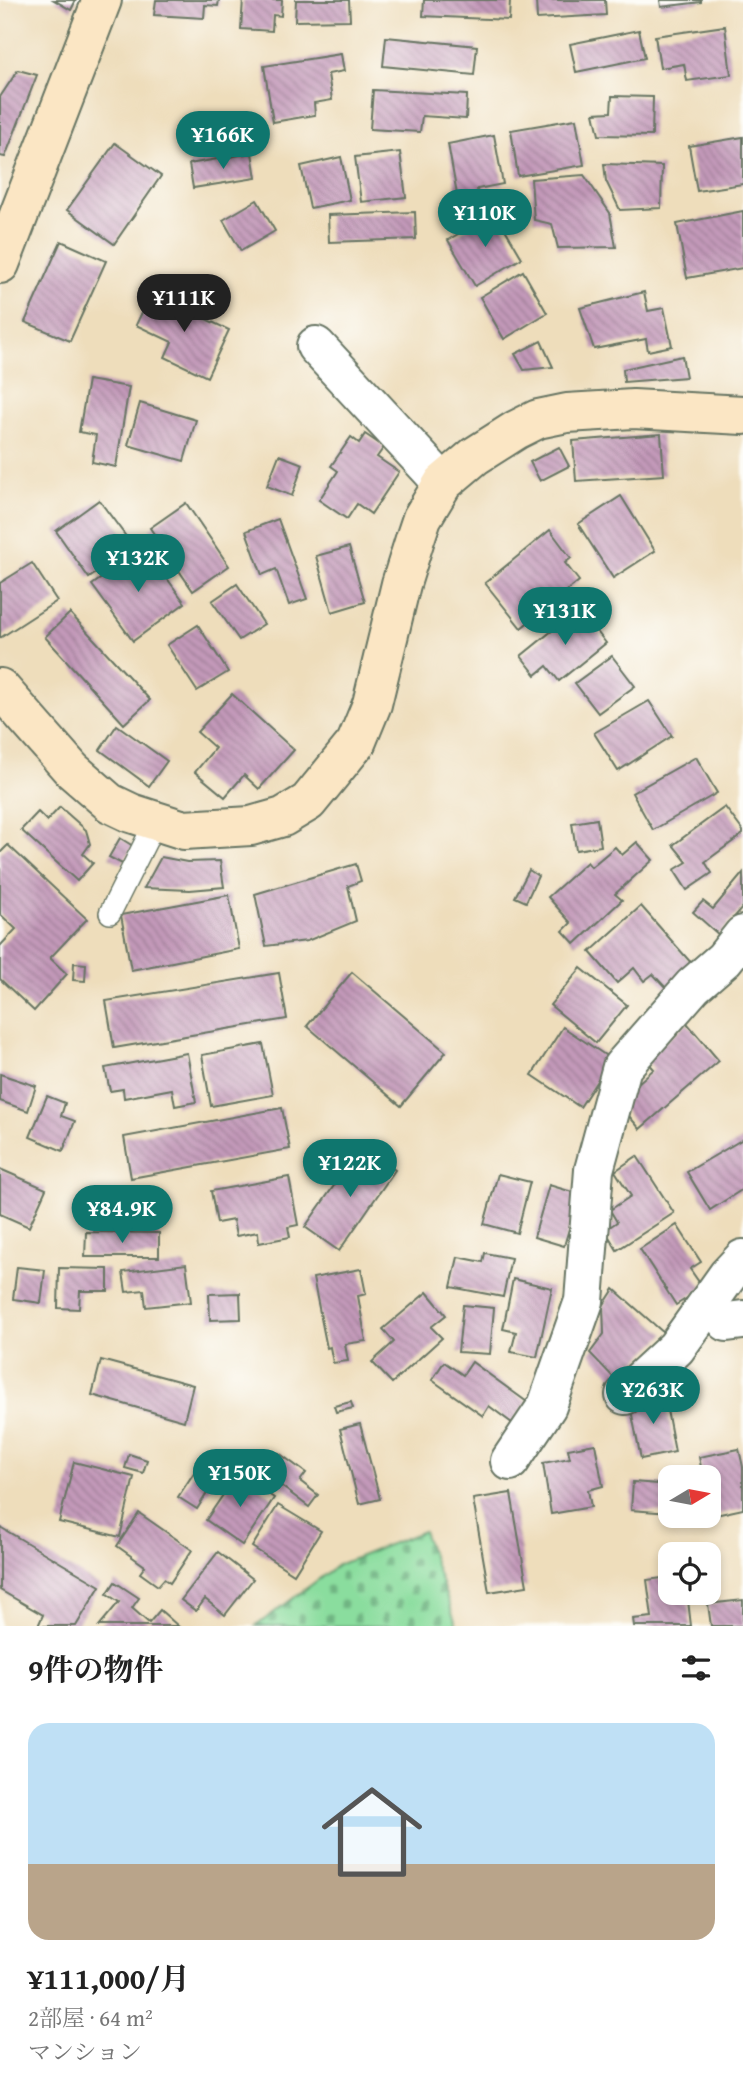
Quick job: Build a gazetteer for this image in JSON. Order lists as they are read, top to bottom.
{
  "north": "right",
  "page": {
    "price": [
      "¥166K",
      "¥110K",
      "¥111K",
      "¥132K",
      "¥131K",
      "¥122K",
      "¥84.9K",
      "¥263K",
      "¥150K"
    ],
    "heading": "9件の物件",
    "list": [
      {
        "name": "¥111,000/月",
        "note": "2部屋 · 64 m² · マンション"
      }
    ]
  }
}
